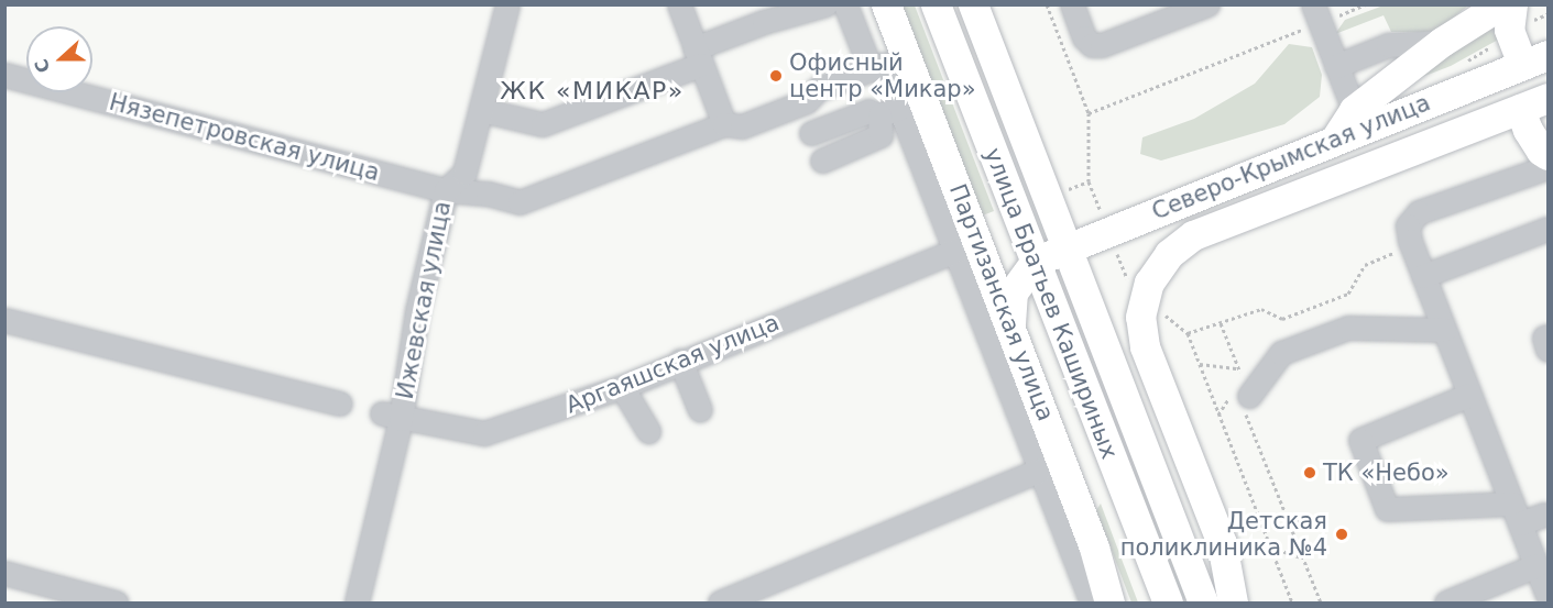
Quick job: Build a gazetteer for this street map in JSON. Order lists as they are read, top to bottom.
{
  "streets": {
    "main road": ["Северо-Крымская улица", "Партизанская улица", "улица Братьев Кашириных"],
    "street": ["Нязепетровская улица", "Ижевская улица", "Аргаяшская улица"]
  },
  "crossings": [
    ["Нязепетровская улица", "Ижевская улица"],
    ["Северо-Крымская улица", "улица Братьев Кашириных"],
    ["Ижевская улица", "Аргаяшская улица"]
  ],
  "districts": ["ЖК «МИКАР»"],
  "places": ["Офисный центр «Микар»", "ТК «Небо»", "Детская поликлиника №4"],
  "north": "left"
}
